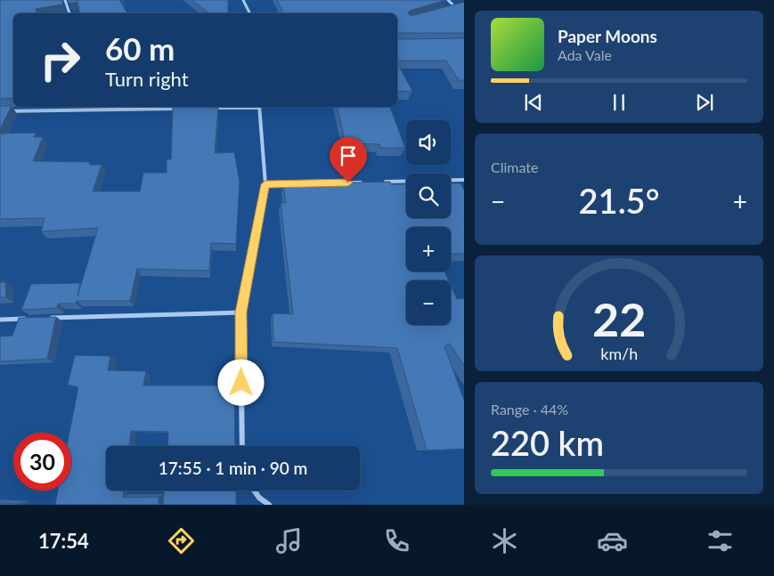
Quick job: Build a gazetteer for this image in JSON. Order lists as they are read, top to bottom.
{
  "page": {
    "turn": ["60 m", "Turn right"],
    "song": ["Paper Moons", "Ada Vale"],
    "map_buttons": ["+", "−"],
    "tile": [
      "Climate",
      ["Range · 44%", "220 km"]
    ],
    "heat": ["−", "21.5°", "+"],
    "limit": "30",
    "trip": "17:55 · 1 min · 90 m",
    "tabs": "17:54",
    "gauge": ["22", "km/h"]
  }
}
